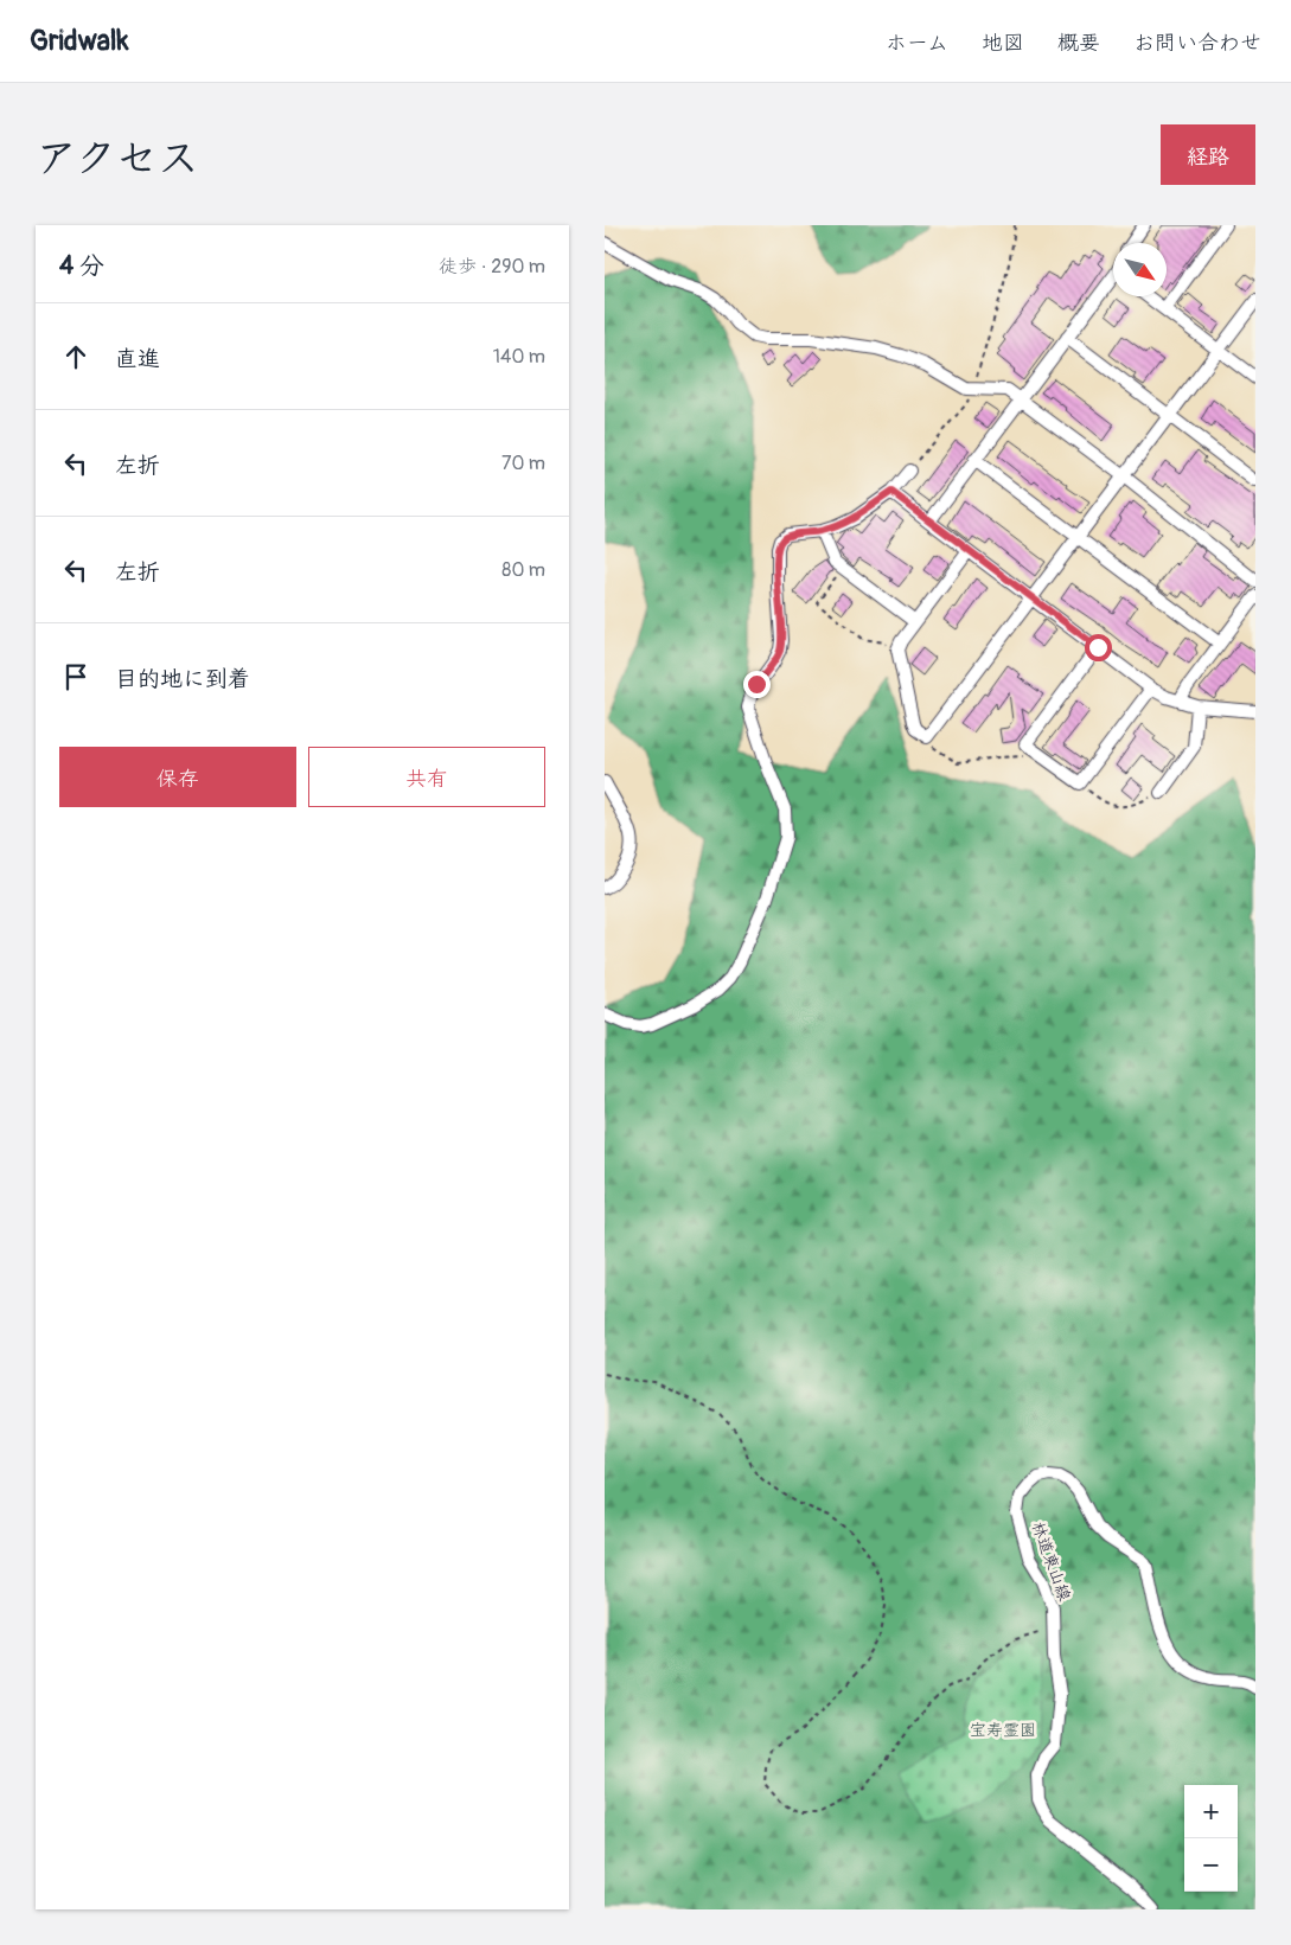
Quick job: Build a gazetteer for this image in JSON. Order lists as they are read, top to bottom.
{
  "streets": {
    "street": ["林道東山線"]
  },
  "parks": ["宝寿霊園"],
  "north": "bottom right",
  "page": {
    "header": "Gridwalk",
    "nav": [
      "ホーム",
      "地図",
      "概要",
      "お問い合わせ"
    ],
    "title": "アクセス",
    "buttons": [
      "経路",
      ["保存", "共有"]
    ],
    "heading": ["4 分", "徒歩 · 290 m"],
    "list": [
      ["直進", "140 m"],
      ["左折", "70 m"],
      ["左折", "80 m"],
      "目的地に到着"
    ],
    "map_buttons": ["+", "−"]
  }
}
